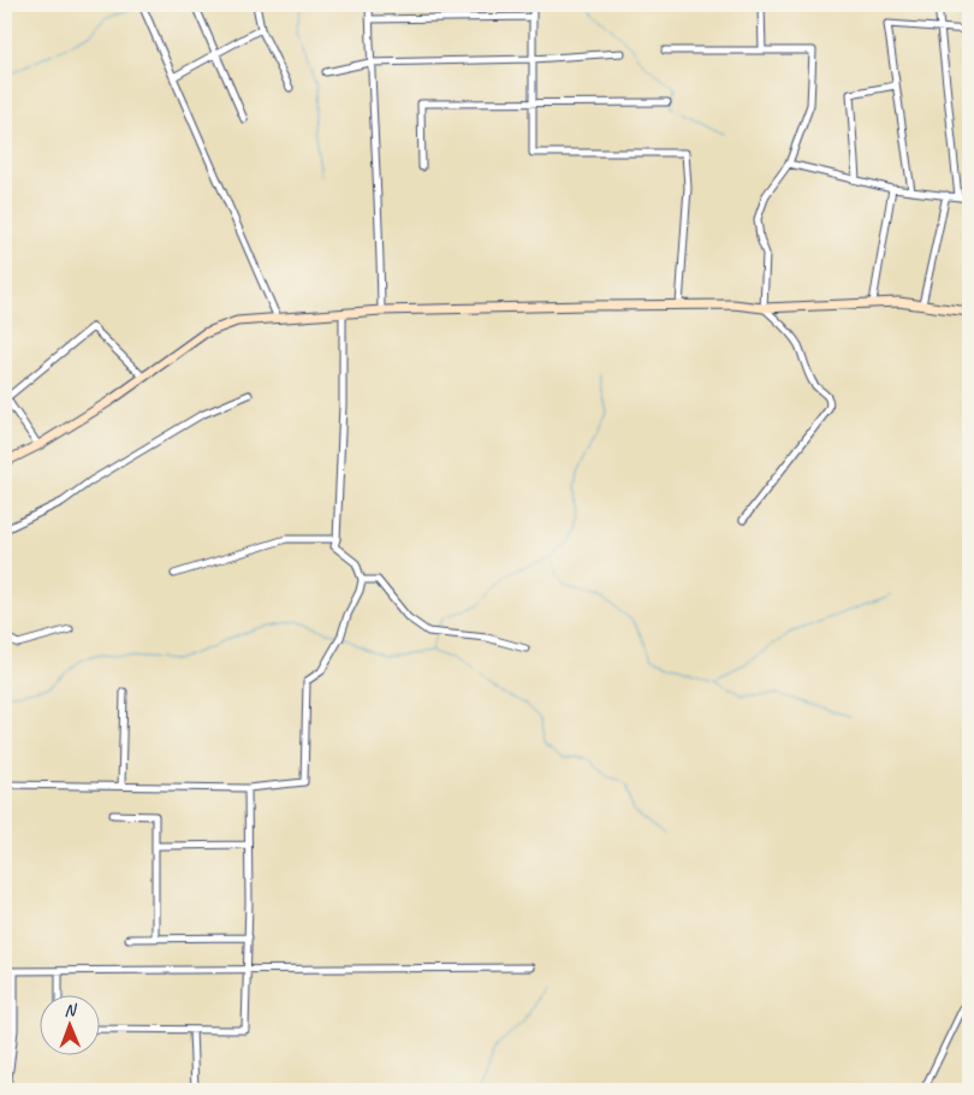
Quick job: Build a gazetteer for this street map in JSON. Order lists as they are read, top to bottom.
{
  "north": "top"
}
